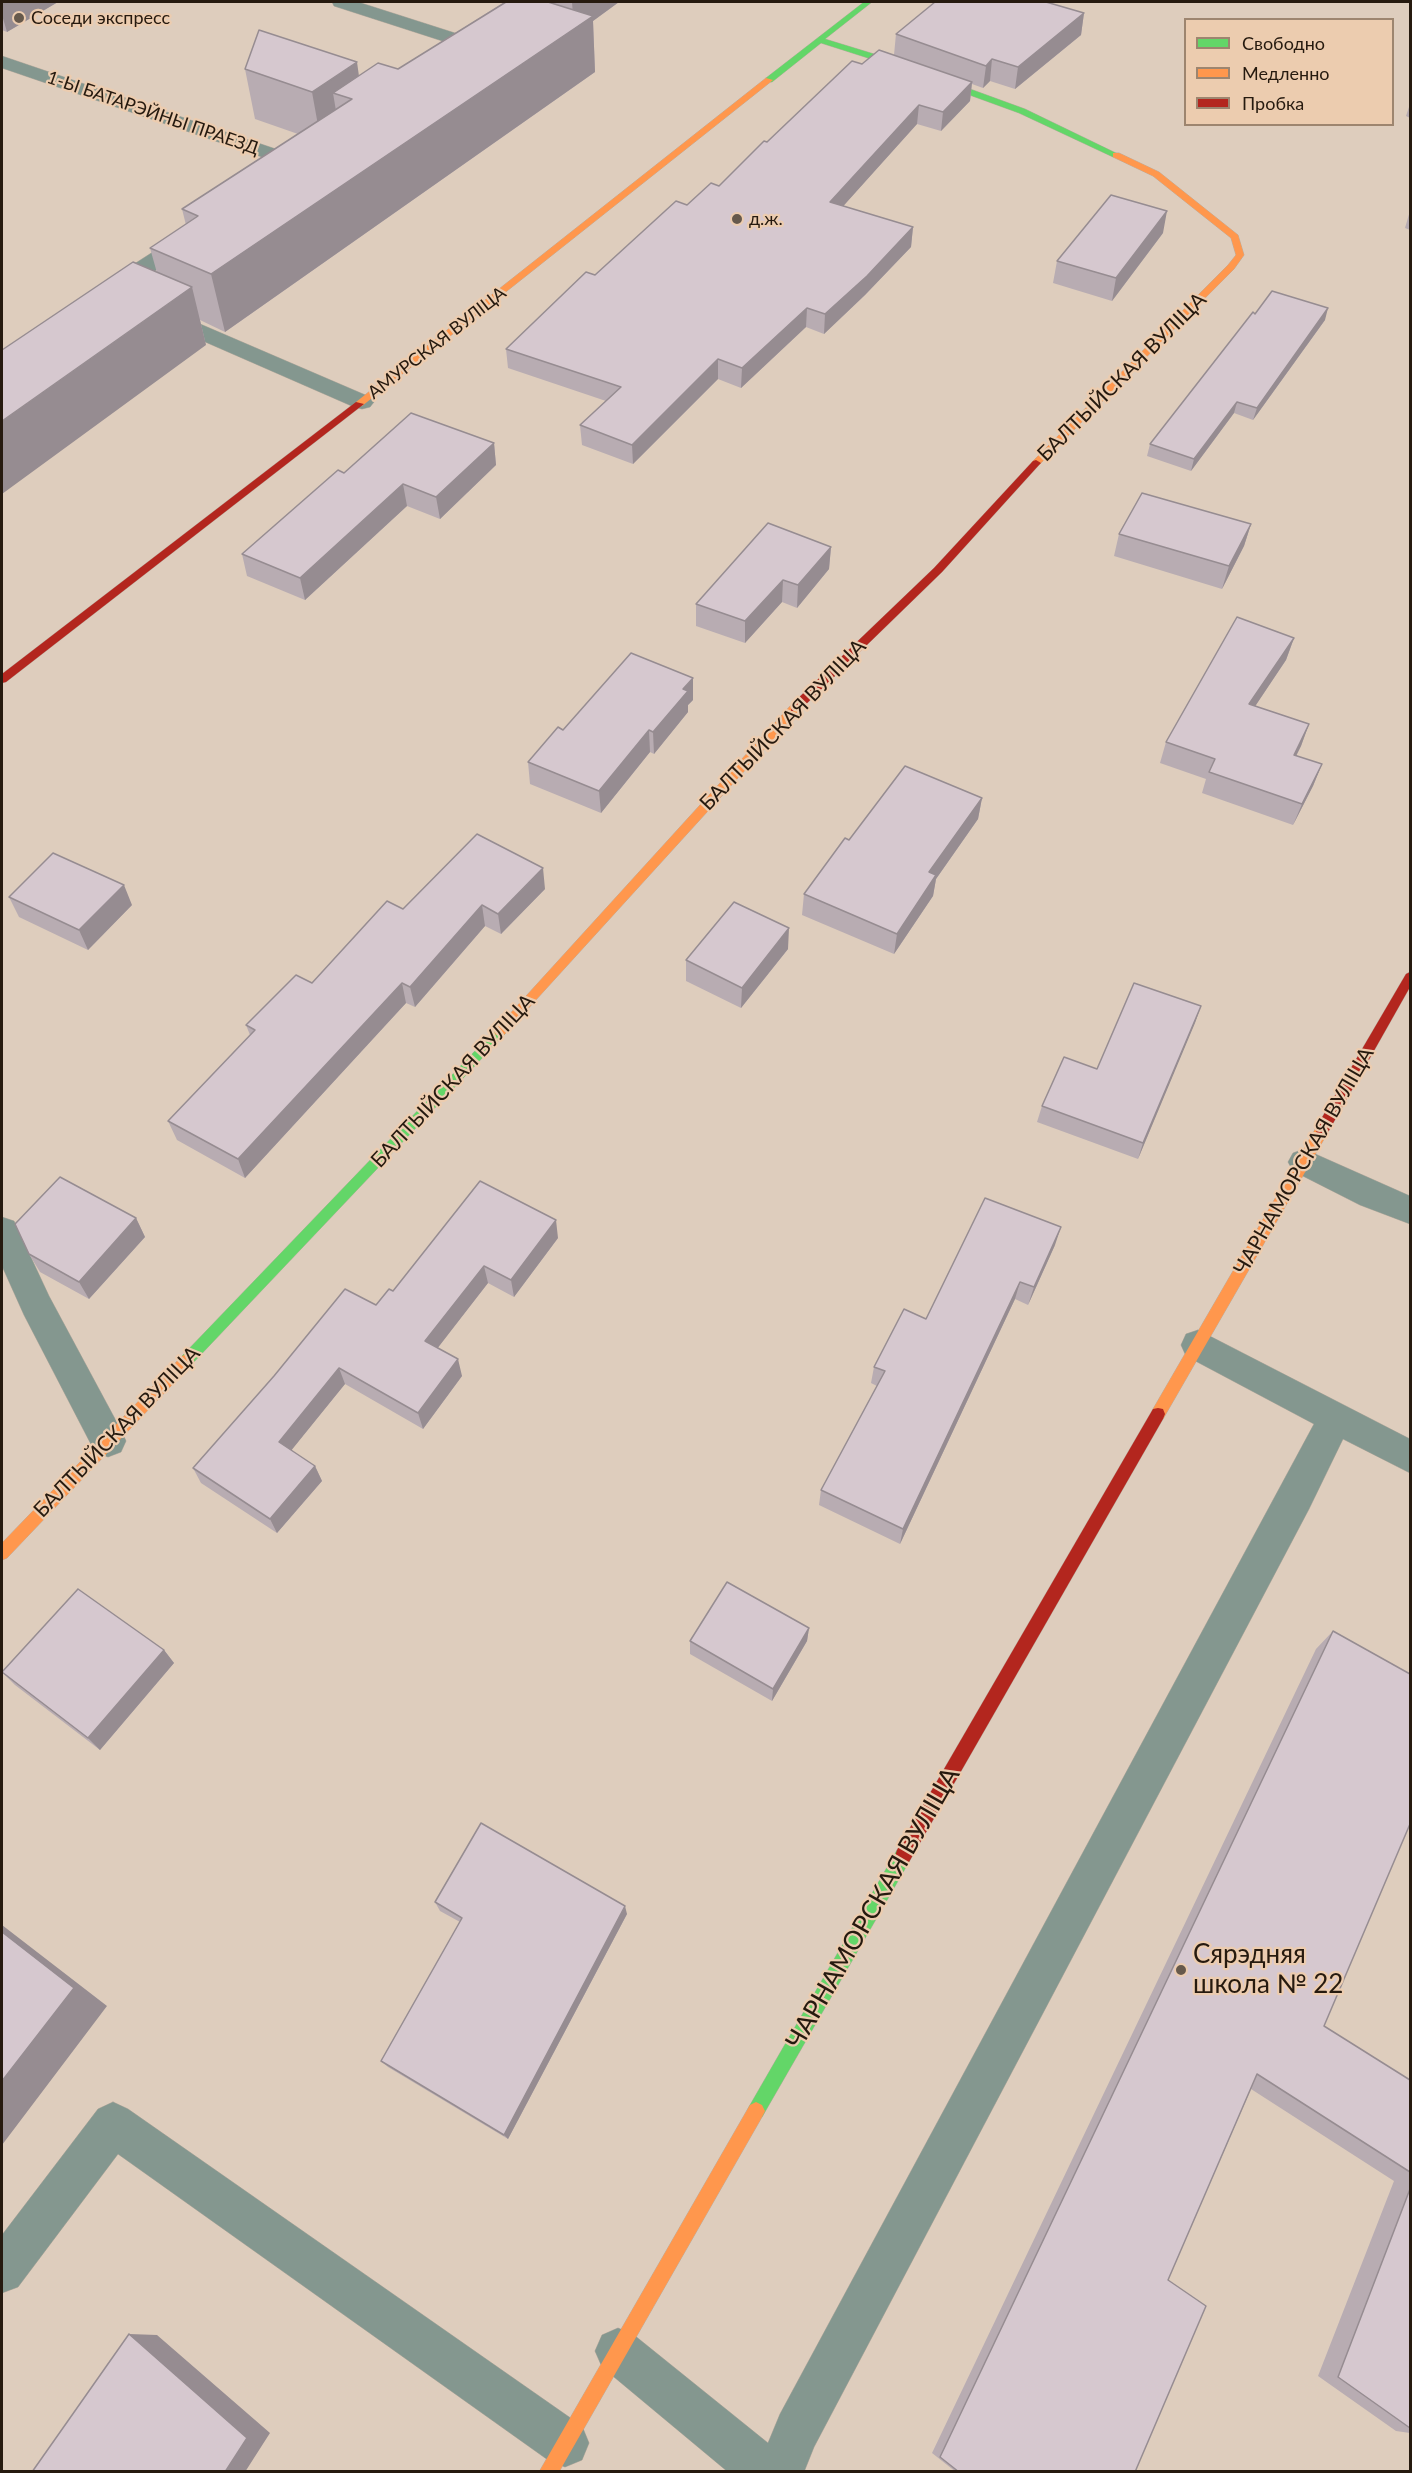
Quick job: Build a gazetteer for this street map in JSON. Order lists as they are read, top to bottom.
{
  "streets": {
    "street": [
      "1-Ы БАТАРЭЙНЫ ПРАЕЗД",
      "АМУРСКАЯ ВУЛІЦА",
      "БАЛТЫЙСКАЯ ВУЛІЦА",
      "ЧАРНАМОРСКАЯ ВУЛІЦА"
    ]
  },
  "crossings": [
    ["АМУРСКАЯ ВУЛІЦА", "БАЛТЫЙСКАЯ ВУЛІЦА"]
  ],
  "places": ["Соседи экспресс", "д.ж.", "Сярэдняя школа № 22"],
  "legend": ["Свободно", "Медленно", "Пробка"]
}
